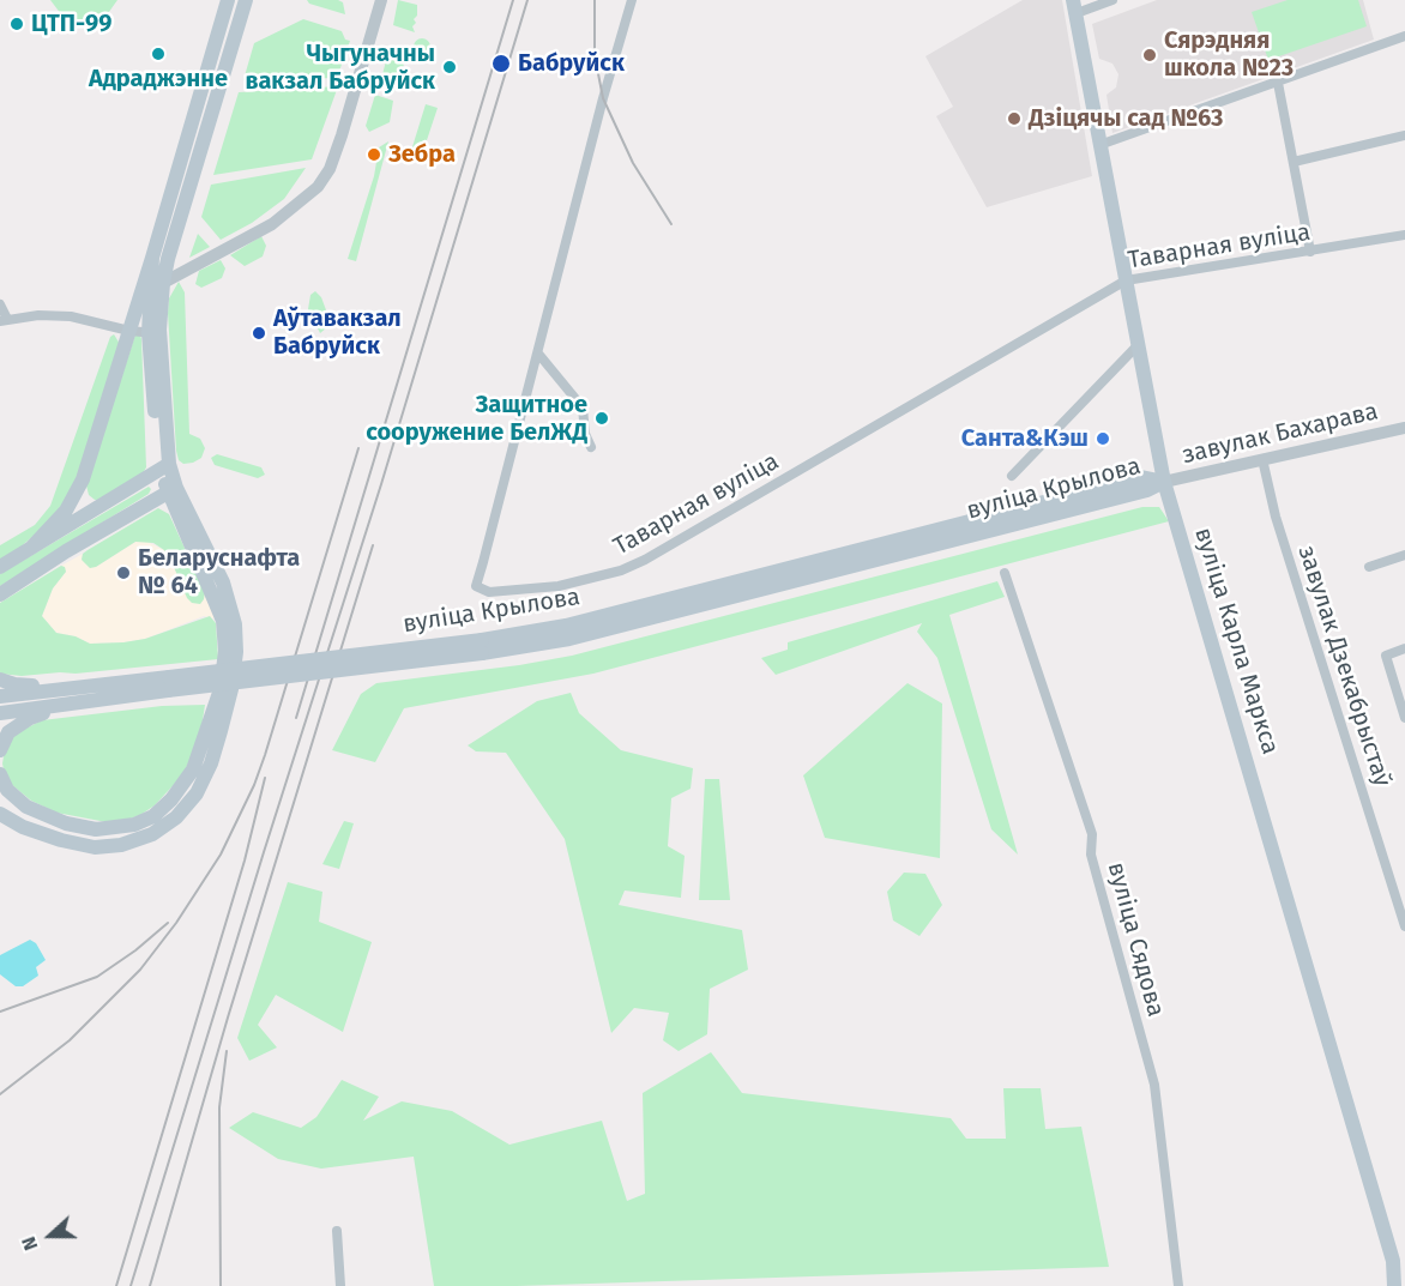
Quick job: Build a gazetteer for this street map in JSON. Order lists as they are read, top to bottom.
{
  "streets": {
    "main road": ["вуліца Крылова", "вуліца Карла Маркса"],
    "street": [
      "Таварная вуліца",
      "завулак Бахарава",
      "завулак Дзекабрыстаў",
      "вуліца Сядова"
    ]
  },
  "crossings": [
    ["Таварная вуліца", "вуліца Карла Маркса"],
    ["завулак Бахарава", "вуліца Крылова"],
    ["завулак Бахарава", "вуліца Карла Маркса"],
    ["завулак Бахарава", "завулак Дзекабрыстаў"],
    ["вуліца Крылова", "вуліца Карла Маркса"]
  ],
  "places": [
    "ЦТП-99",
    "Адраджэнне",
    "Сярэдняя школа №23",
    "Бабруйск",
    "Чыгуначны вакзал Бабруйск",
    "Дзіцячы сад №63",
    "Зебра",
    "Аўтавакзал Бабруйск",
    "Защитное сооружение БелЖД",
    "Санта&Кэш",
    "Беларуснафта № 64"
  ],
  "north": "left"
}
